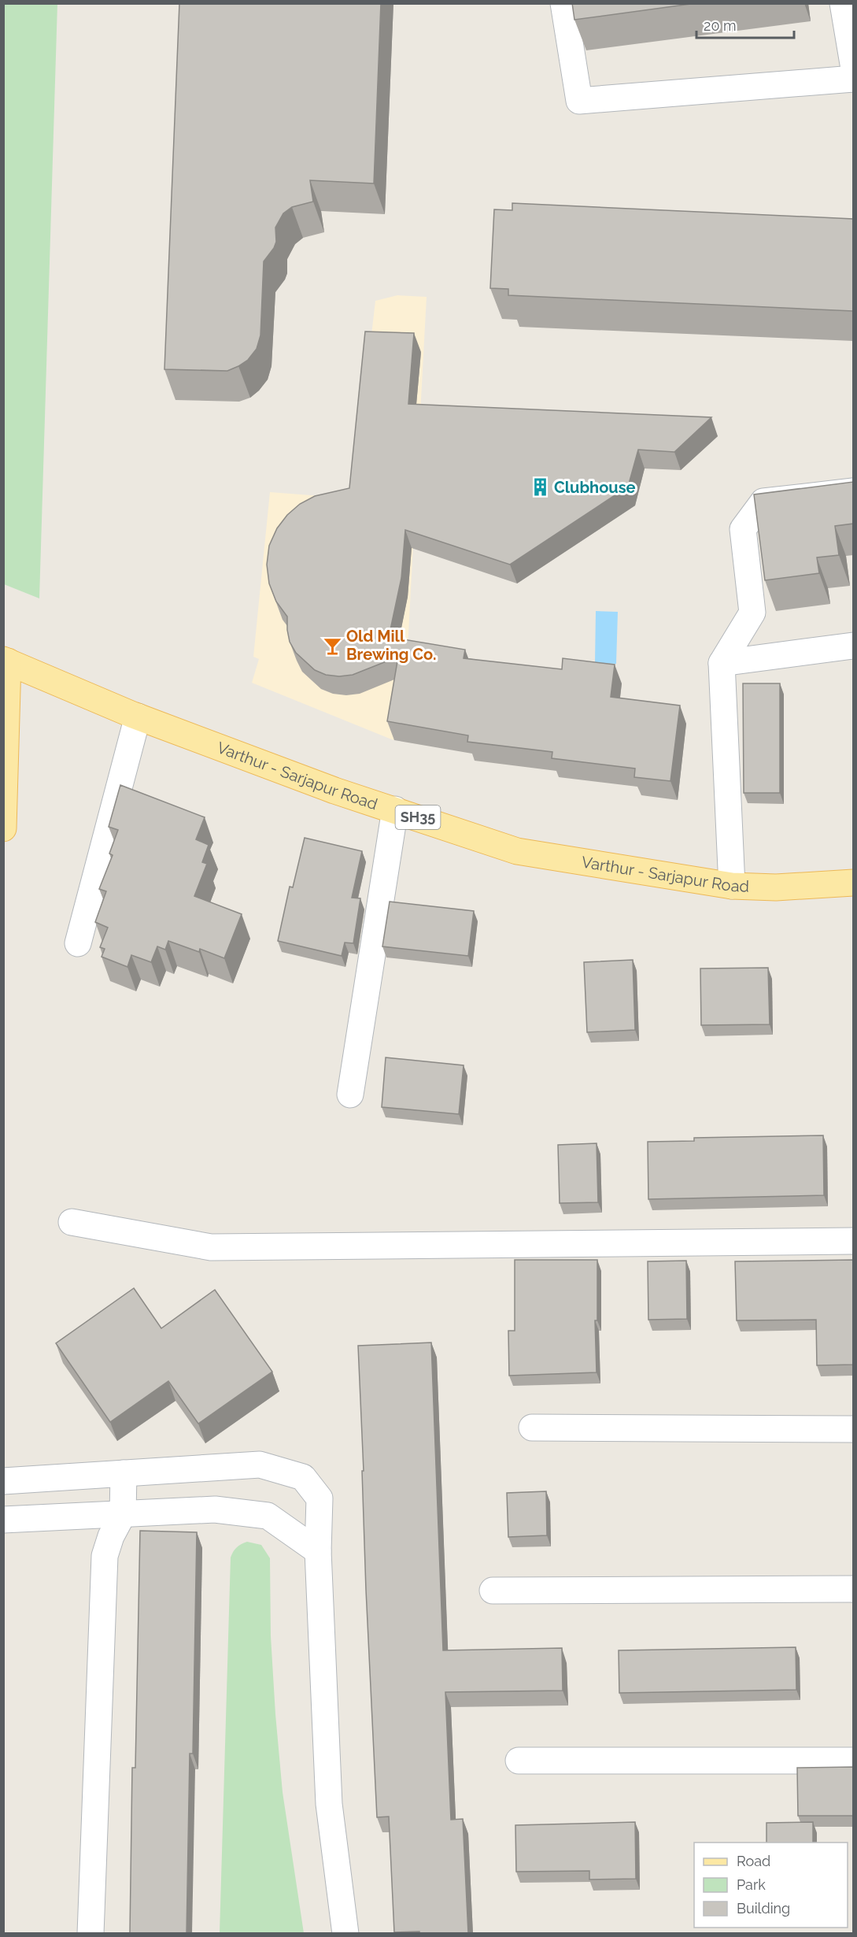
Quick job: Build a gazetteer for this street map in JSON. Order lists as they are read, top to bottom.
{
  "streets": {
    "main road": ["Varthur - Sarjapur Road", "SH35"]
  },
  "places": {
    "building": ["Clubhouse"],
    "bar": ["Old Mill Brewing Co."]
  },
  "legend": ["Road", "Park", "Building"],
  "scale_bar": "20 m"
}
